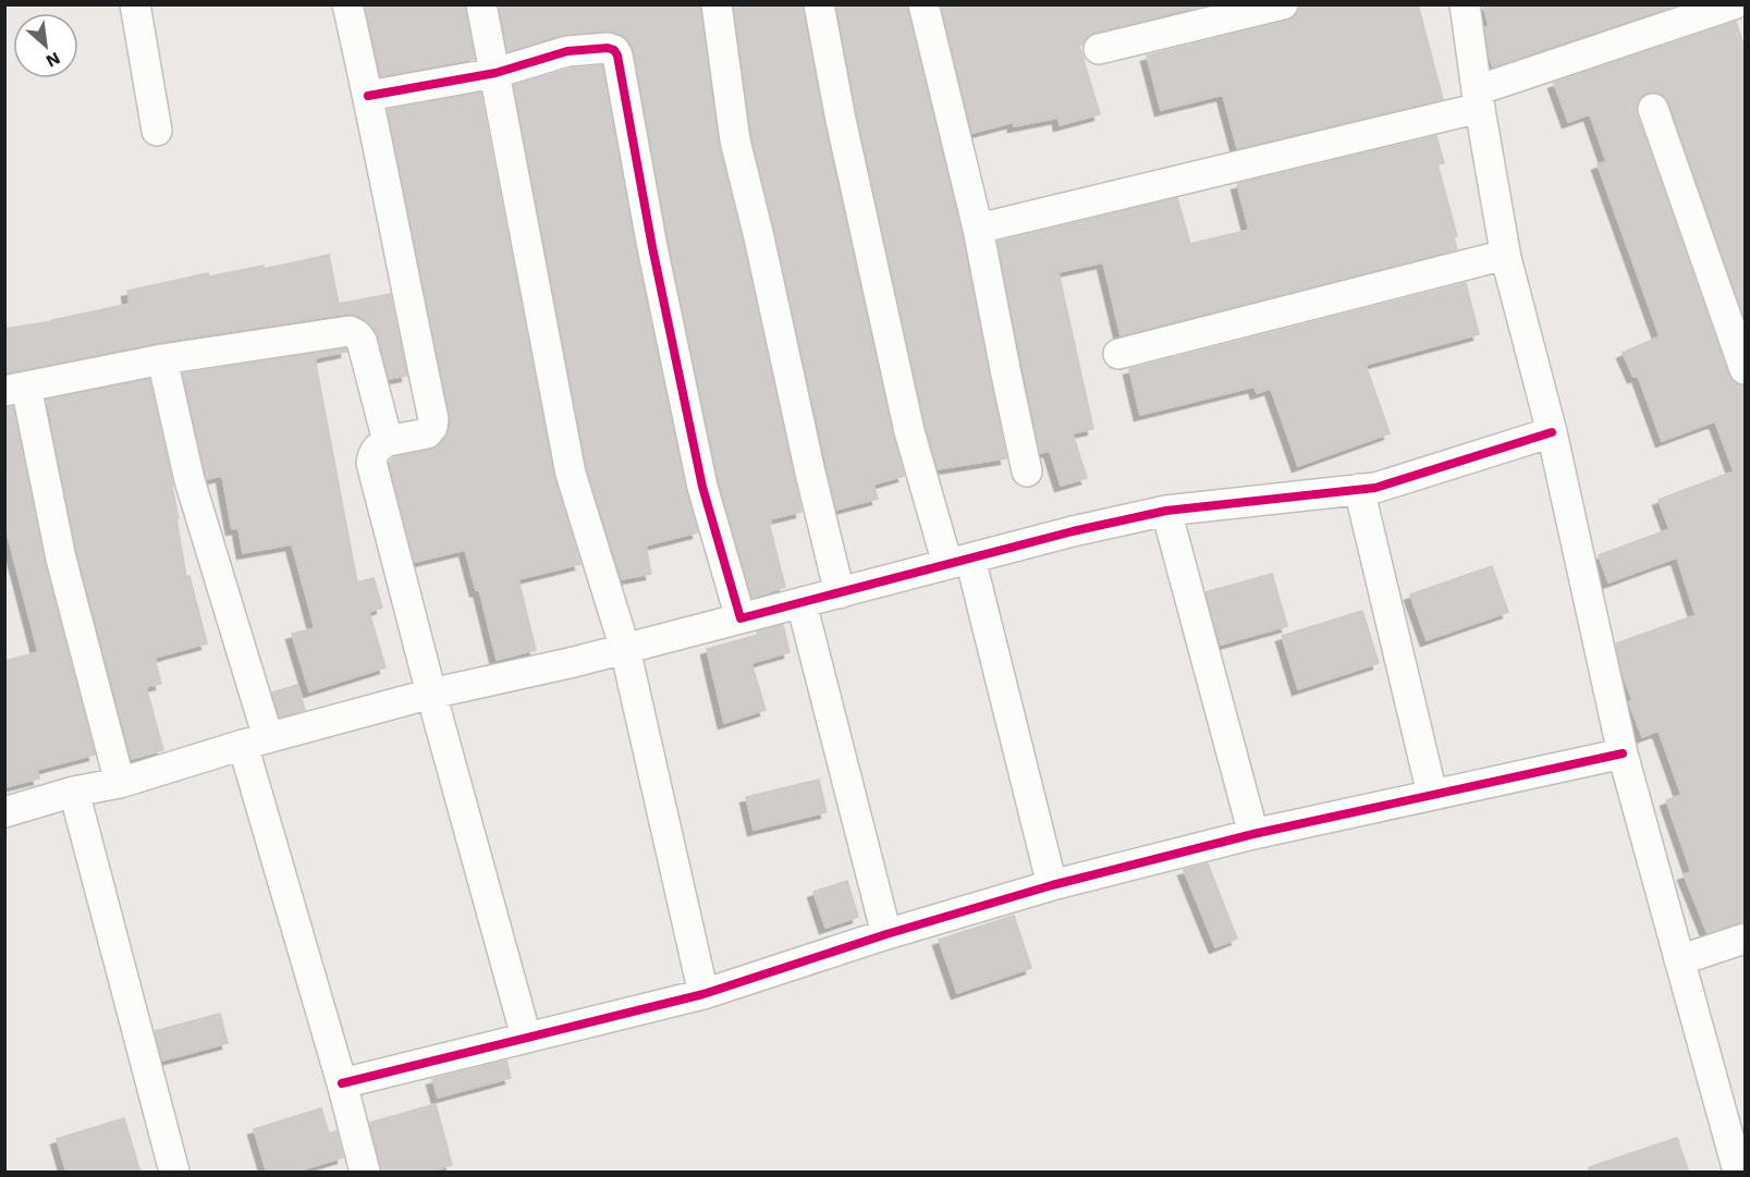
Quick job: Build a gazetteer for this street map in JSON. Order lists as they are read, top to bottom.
{
  "north": "bottom right"
}
